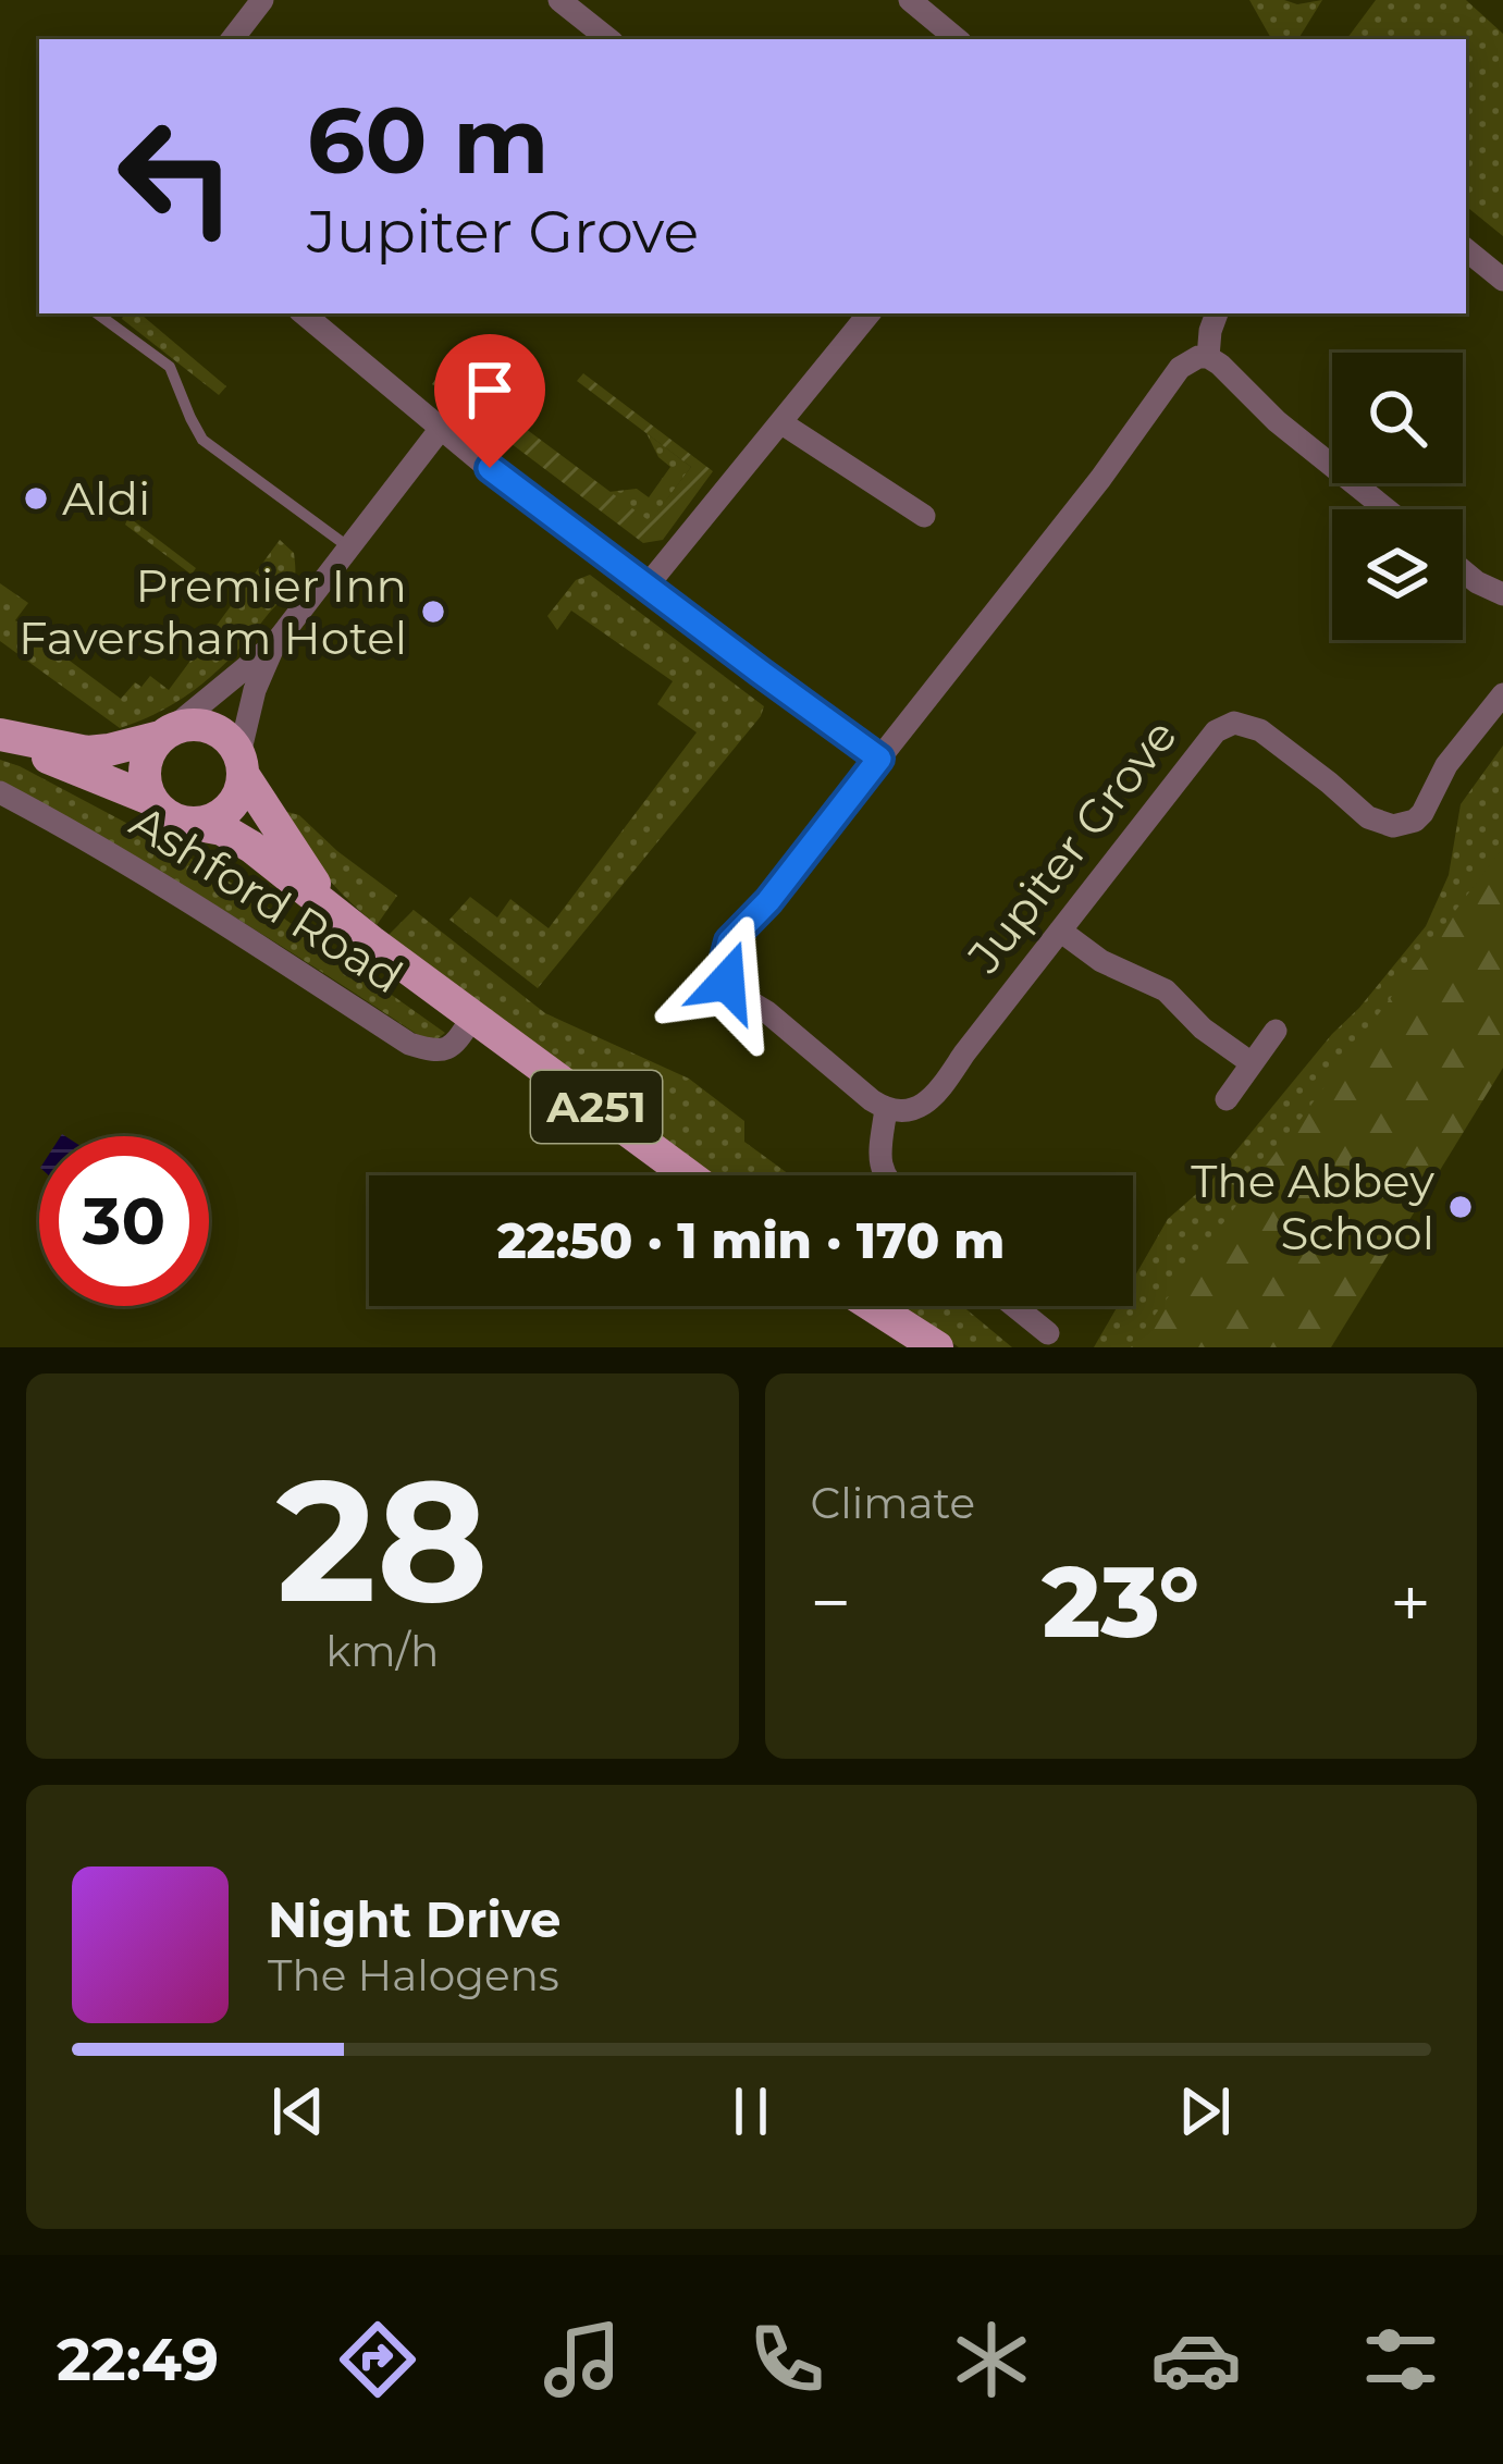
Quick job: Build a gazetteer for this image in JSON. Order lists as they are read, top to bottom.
{
  "streets": {
    "main road": ["Ashford Road", "A251"],
    "street": ["Jupiter Grove"]
  },
  "places": ["Aldi", "Premier Inn Faversham Hotel", "The Abbey School"],
  "page": {
    "turn": ["60 m", "Jupiter Grove"],
    "limit": "30",
    "trip": "22:50 · 1 min · 170 m",
    "tile": [
      ["28", "km/h"],
      "Climate"
    ],
    "heat": ["−", "23°", "+"],
    "song": ["Night Drive", "The Halogens"],
    "tabs": "22:49"
  }
}
